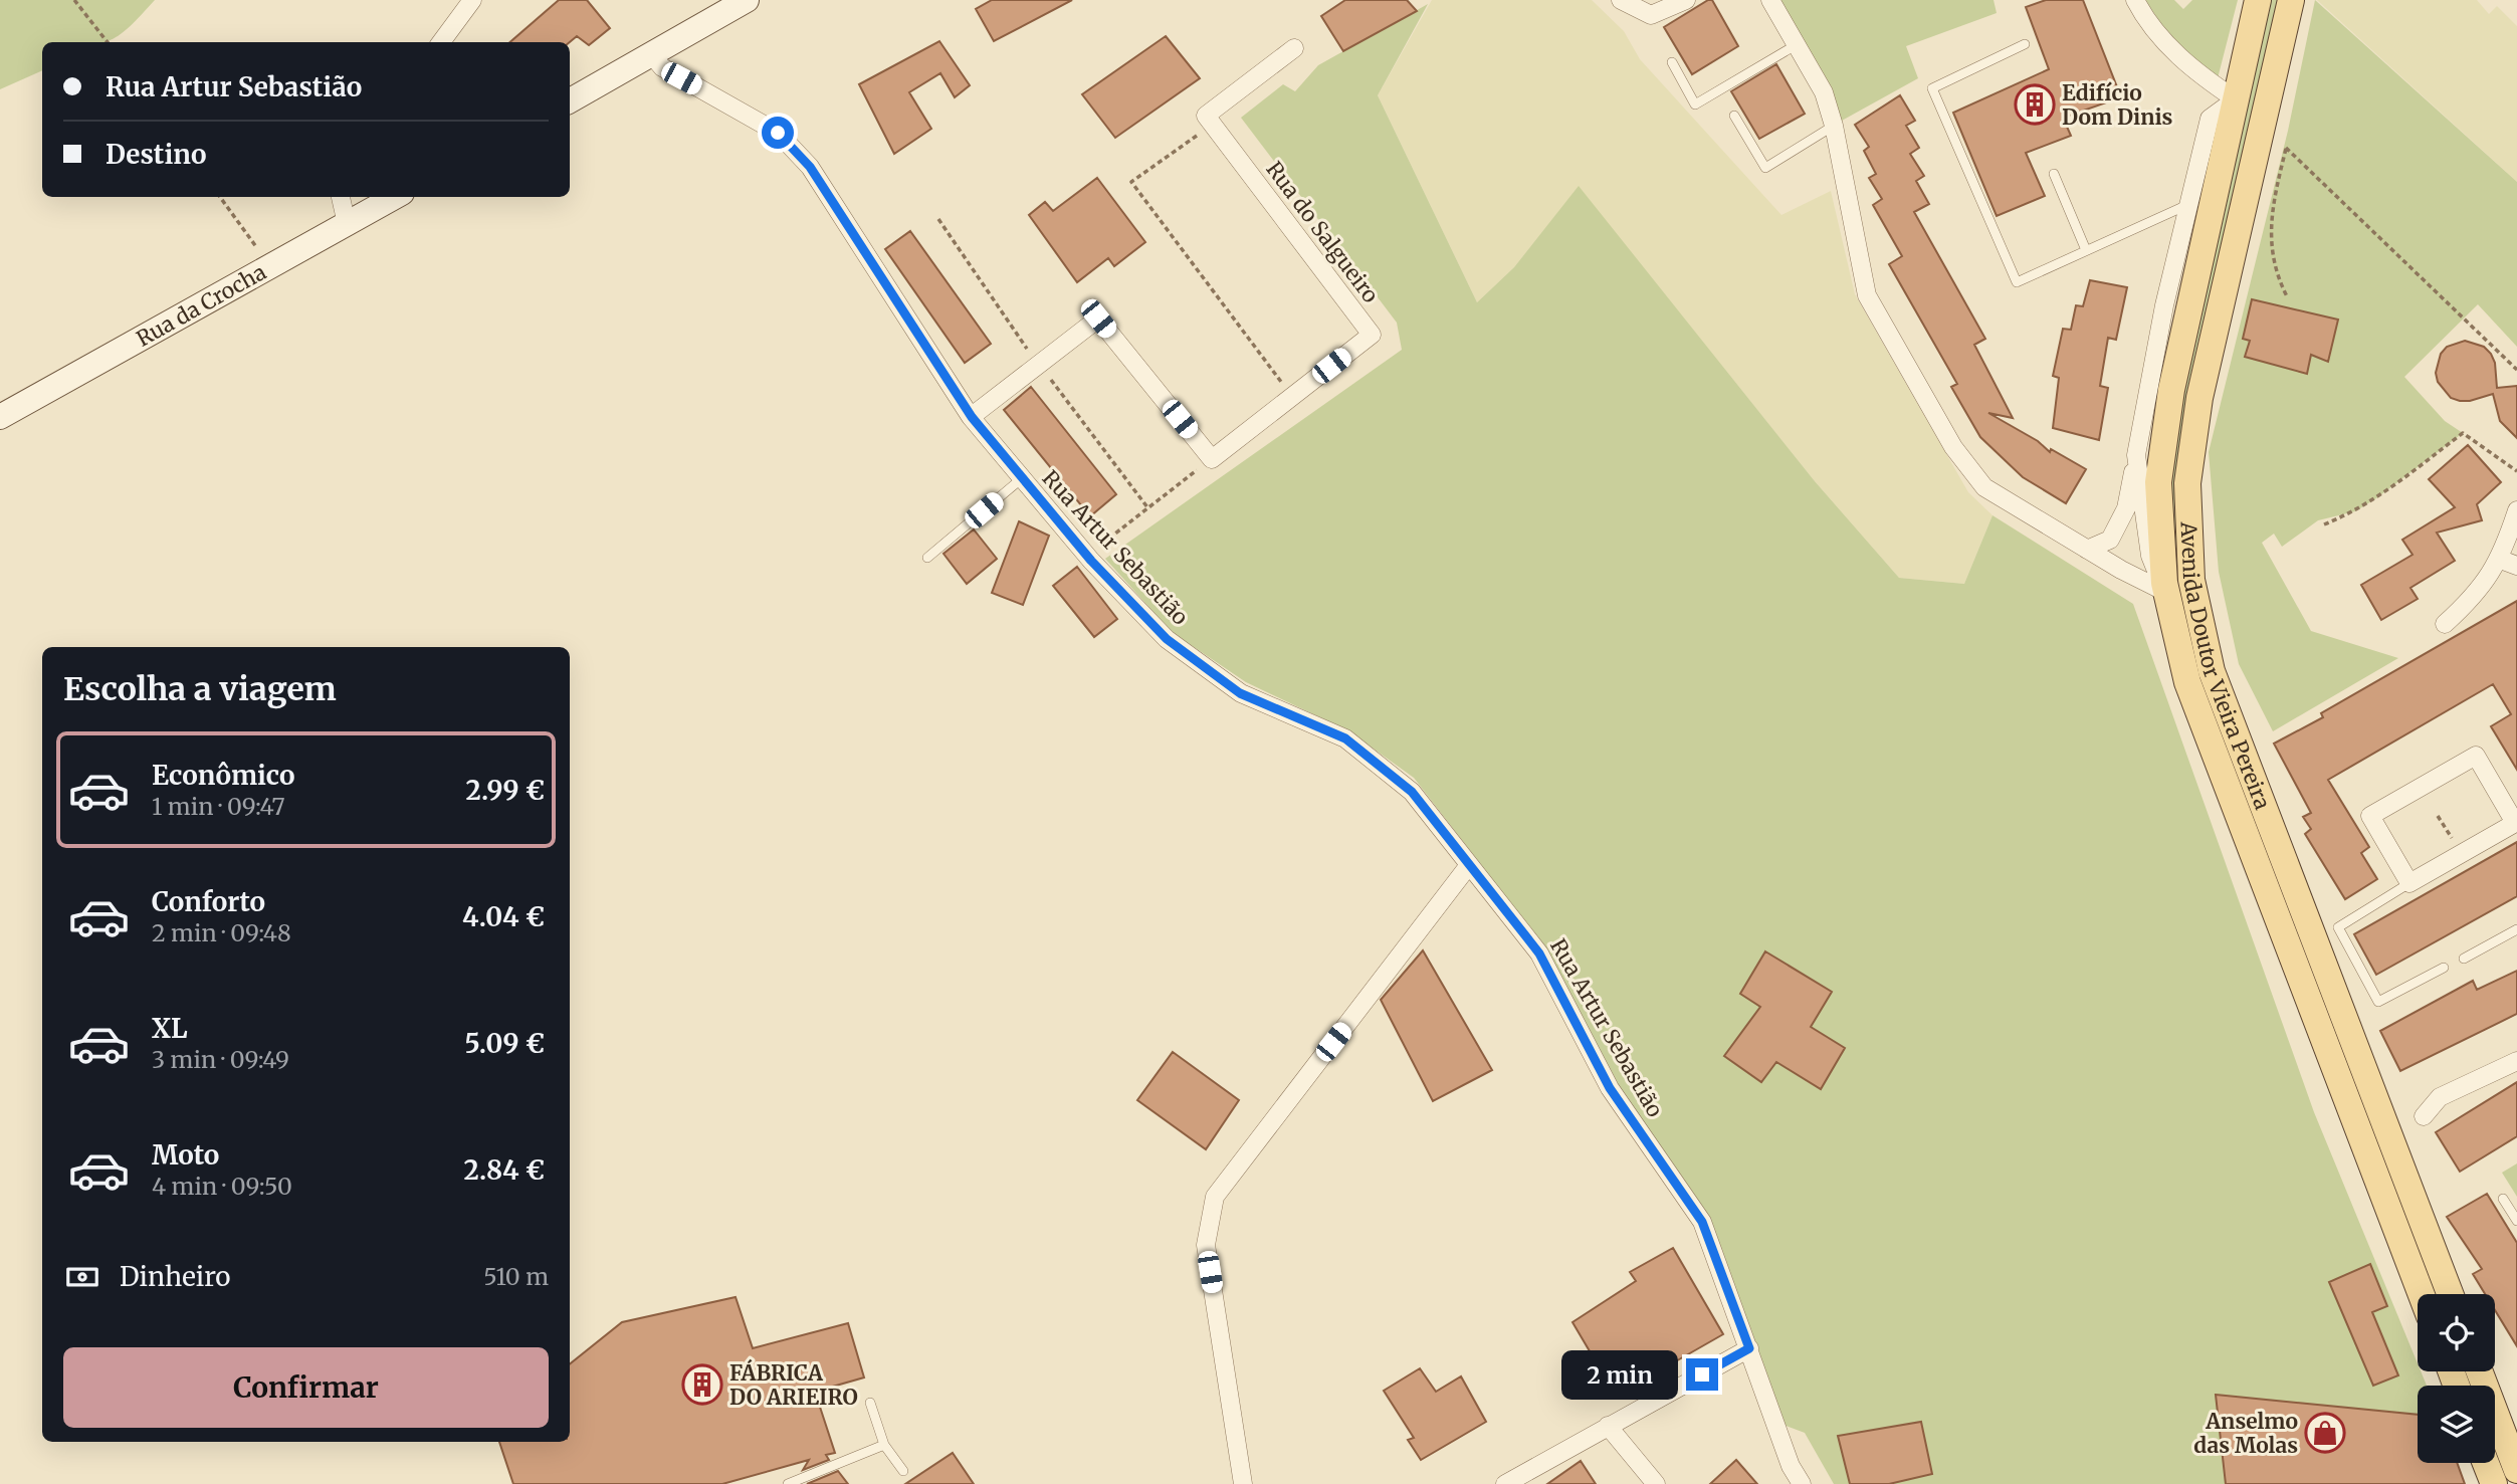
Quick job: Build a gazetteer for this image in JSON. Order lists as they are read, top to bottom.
{
  "streets": {
    "main road": ["Avenida Doutor Vieira Pereira"],
    "street": ["Rua do Salgueiro", "Rua da Crocha", "Rua Artur Sebastião"]
  },
  "places": {
    "building": ["Edifício Dom Dinis", "FÁBRICA DO ARIEIRO"],
    "shop": ["Anselmo das Molas"]
  },
  "page": {
    "banner": ["Rua Artur Sebastião", "Destino"],
    "heading": "Escolha a viagem",
    "list": [
      {
        "name": "Econômico",
        "note": "1 min · 09:47",
        "value": "2.99 €"
      },
      {
        "name": "Conforto",
        "note": "2 min · 09:48",
        "value": "4.04 €"
      },
      {
        "name": "XL",
        "note": "3 min · 09:49",
        "value": "5.09 €"
      },
      {
        "name": "Moto",
        "note": "4 min · 09:50",
        "value": "2.84 €"
      }
    ],
    "pay": ["Dinheiro", "510 m"],
    "buttons": "Confirmar",
    "bubble": "2 min"
  }
}
